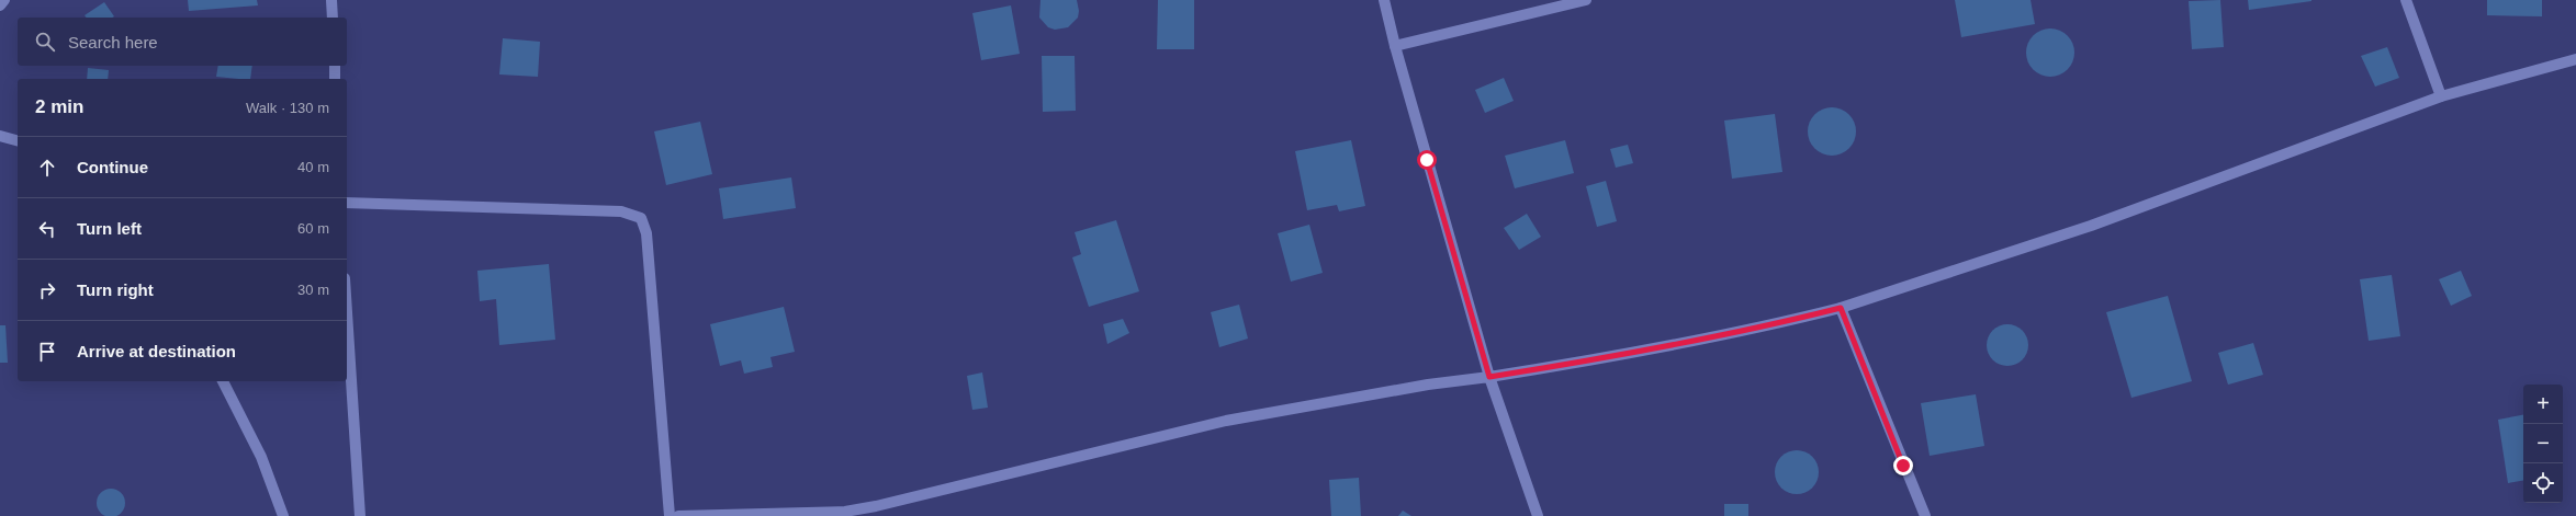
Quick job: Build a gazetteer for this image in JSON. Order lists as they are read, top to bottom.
{
  "page": {
    "search": "Search here",
    "heading": ["2 min", "Walk · 130 m"],
    "list": [
      ["Continue", "40 m"],
      ["Turn left", "60 m"],
      ["Turn right", "30 m"],
      "Arrive at destination"
    ],
    "map_buttons": ["+", "−"]
  }
}
